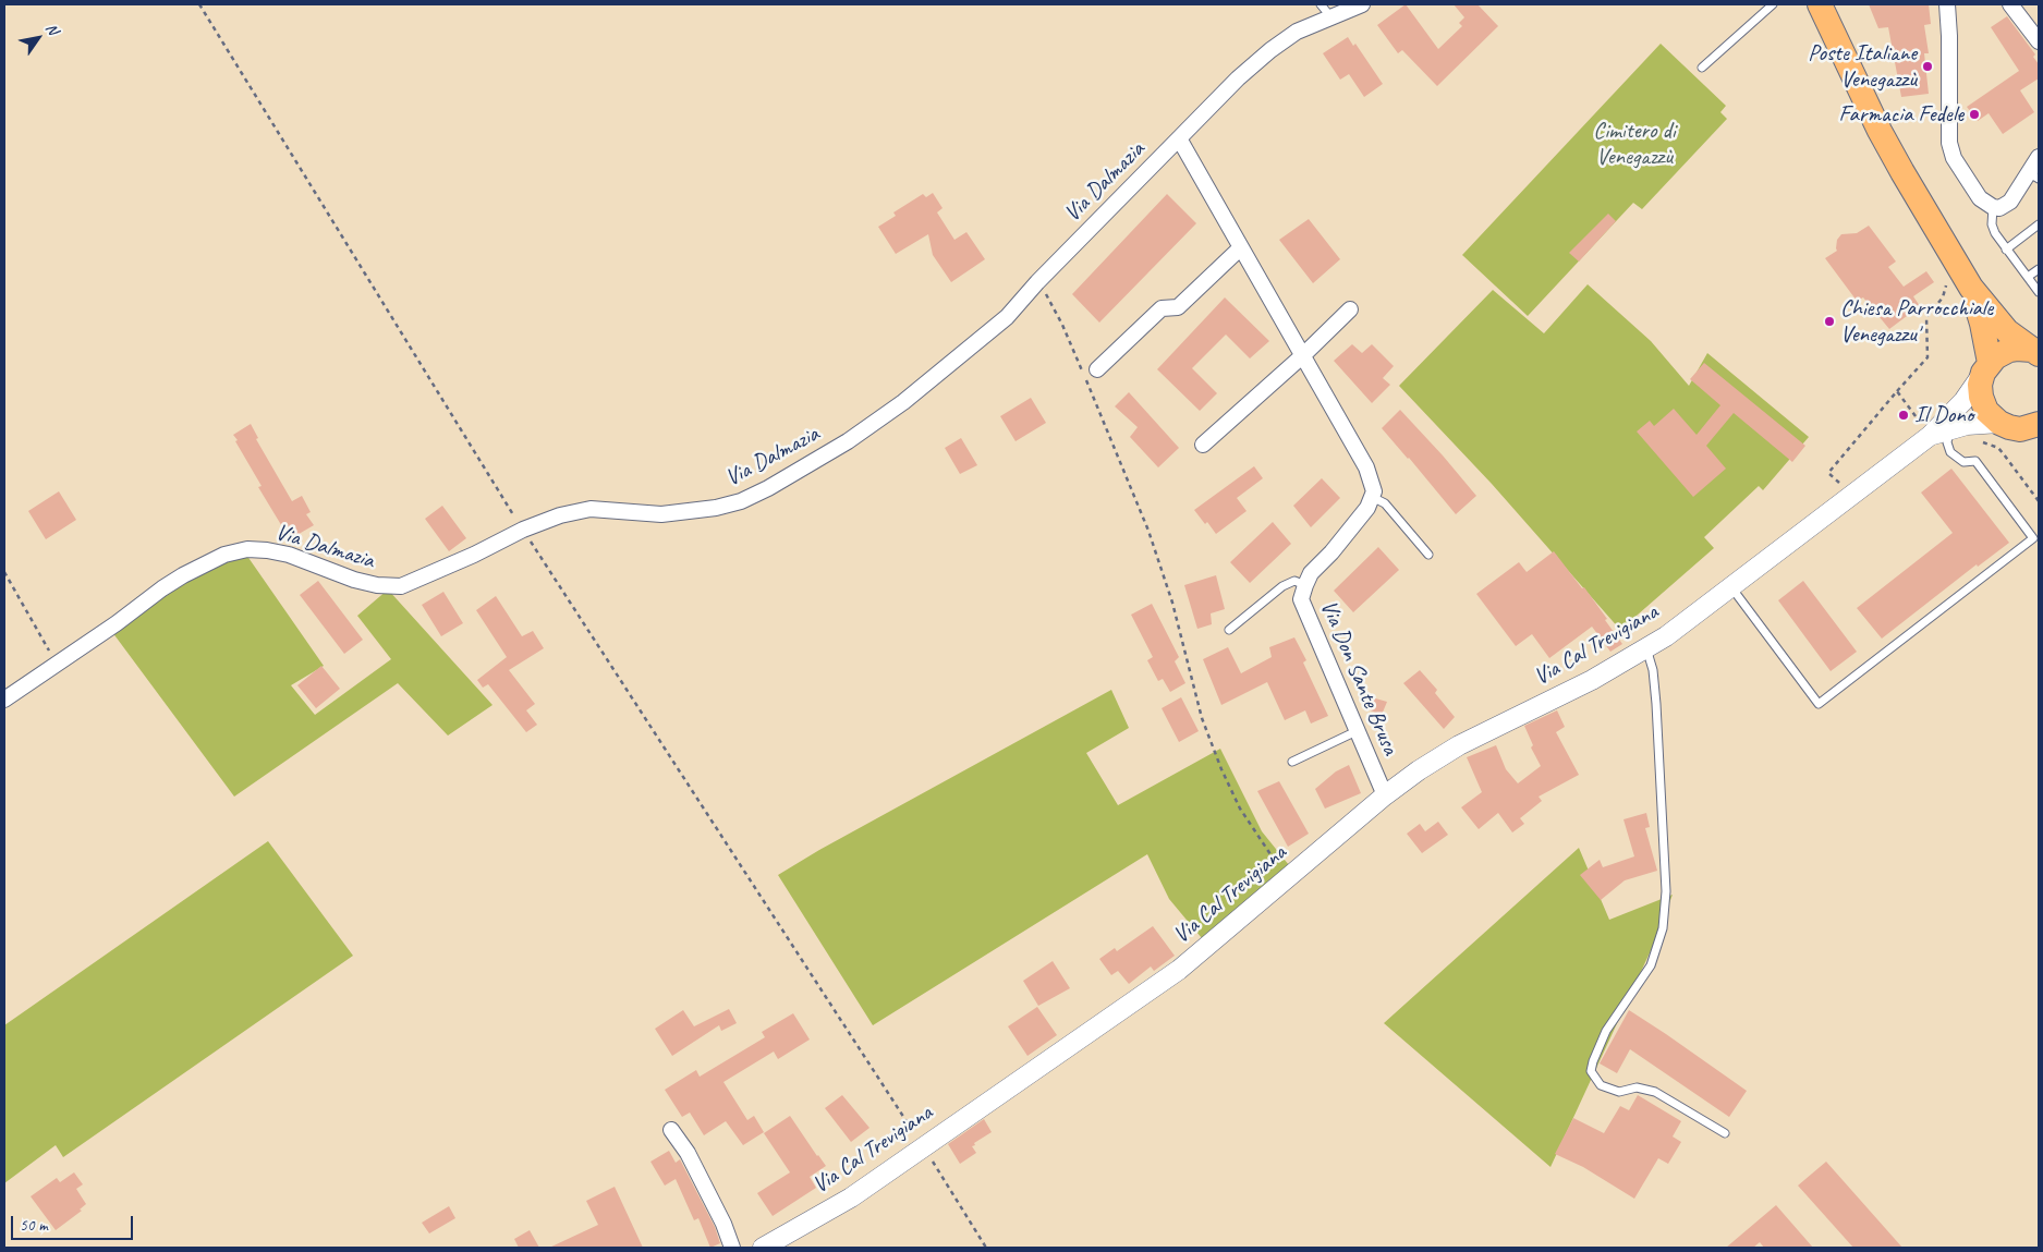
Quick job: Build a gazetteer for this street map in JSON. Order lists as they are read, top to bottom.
{
  "streets": {
    "street": ["Via Dalmazia", "Via Cal Trevigiana", "Via Don Sante Brusa"]
  },
  "crossings": [
    ["Via Cal Trevigiana", "Via Don Sante Brusa"]
  ],
  "parks": ["Cimitero di Venegazzù"],
  "places": [
    "Poste Italiane Venegazzù",
    "Farmacia Fedele",
    "Chiesa Parrocchiale Venegazzu'",
    "Il Dono"
  ],
  "scale_bar": "50 m",
  "north": "top right"
}
